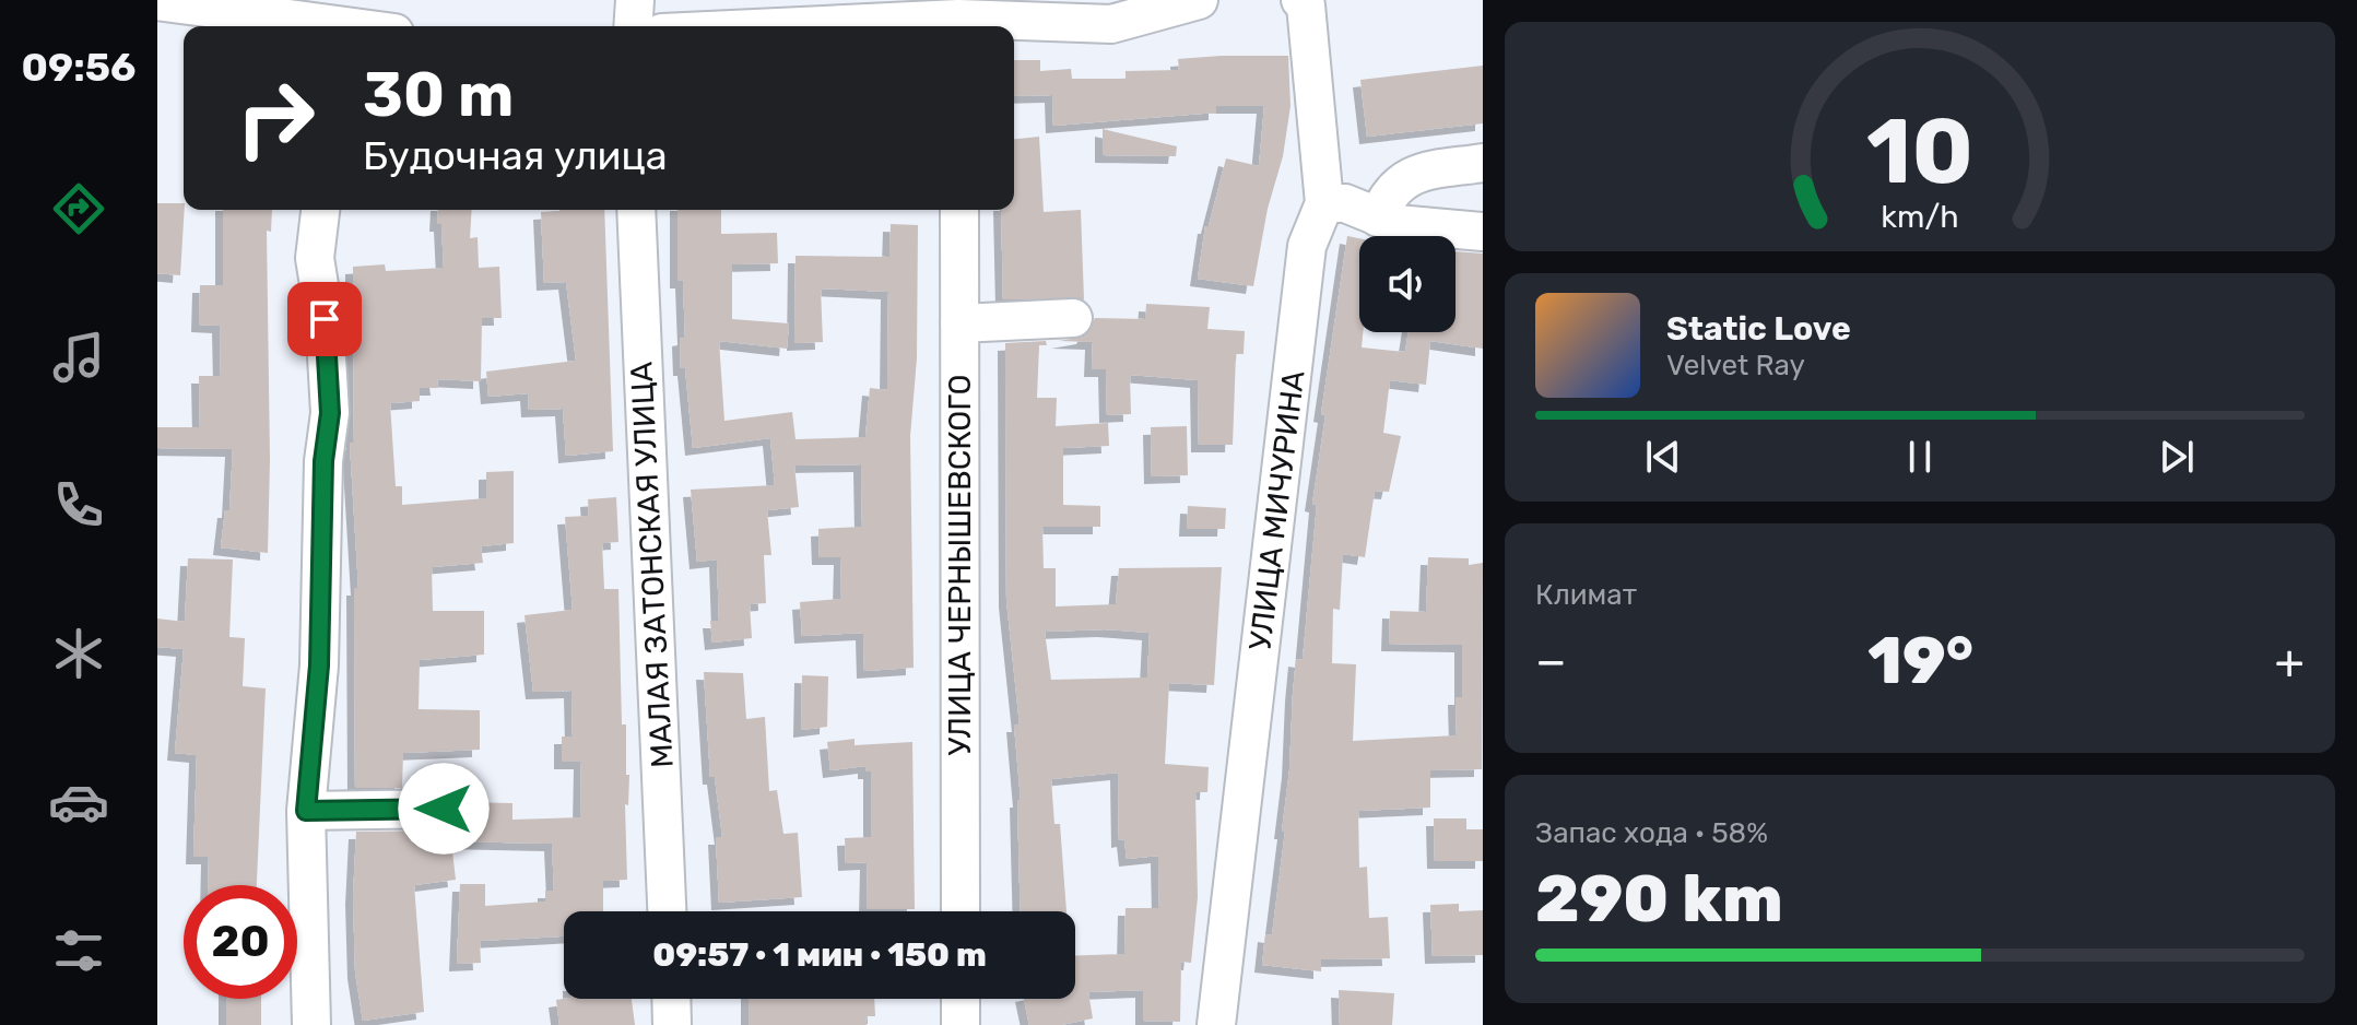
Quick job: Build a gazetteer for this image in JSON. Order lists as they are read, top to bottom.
{
  "streets": {
    "street": ["УЛИЦА МИЧУРИНА", "МАЛАЯ ЗАТОНСКАЯ УЛИЦА", "УЛИЦА ЧЕРНЫШЕВСКОГО"]
  },
  "page": {
    "tabs": "09:56",
    "turn": ["30 m", "Будочная улица"],
    "song": ["Static Love", "Velvet Ray"],
    "tile": [
      "Климат",
      ["Запас хода · 58%", "290 km"]
    ],
    "heat": ["−", "19°", "+"],
    "limit": "20",
    "trip": "09:57 · 1 мин · 150 m",
    "gauge": ["10", "km/h"]
  }
}
